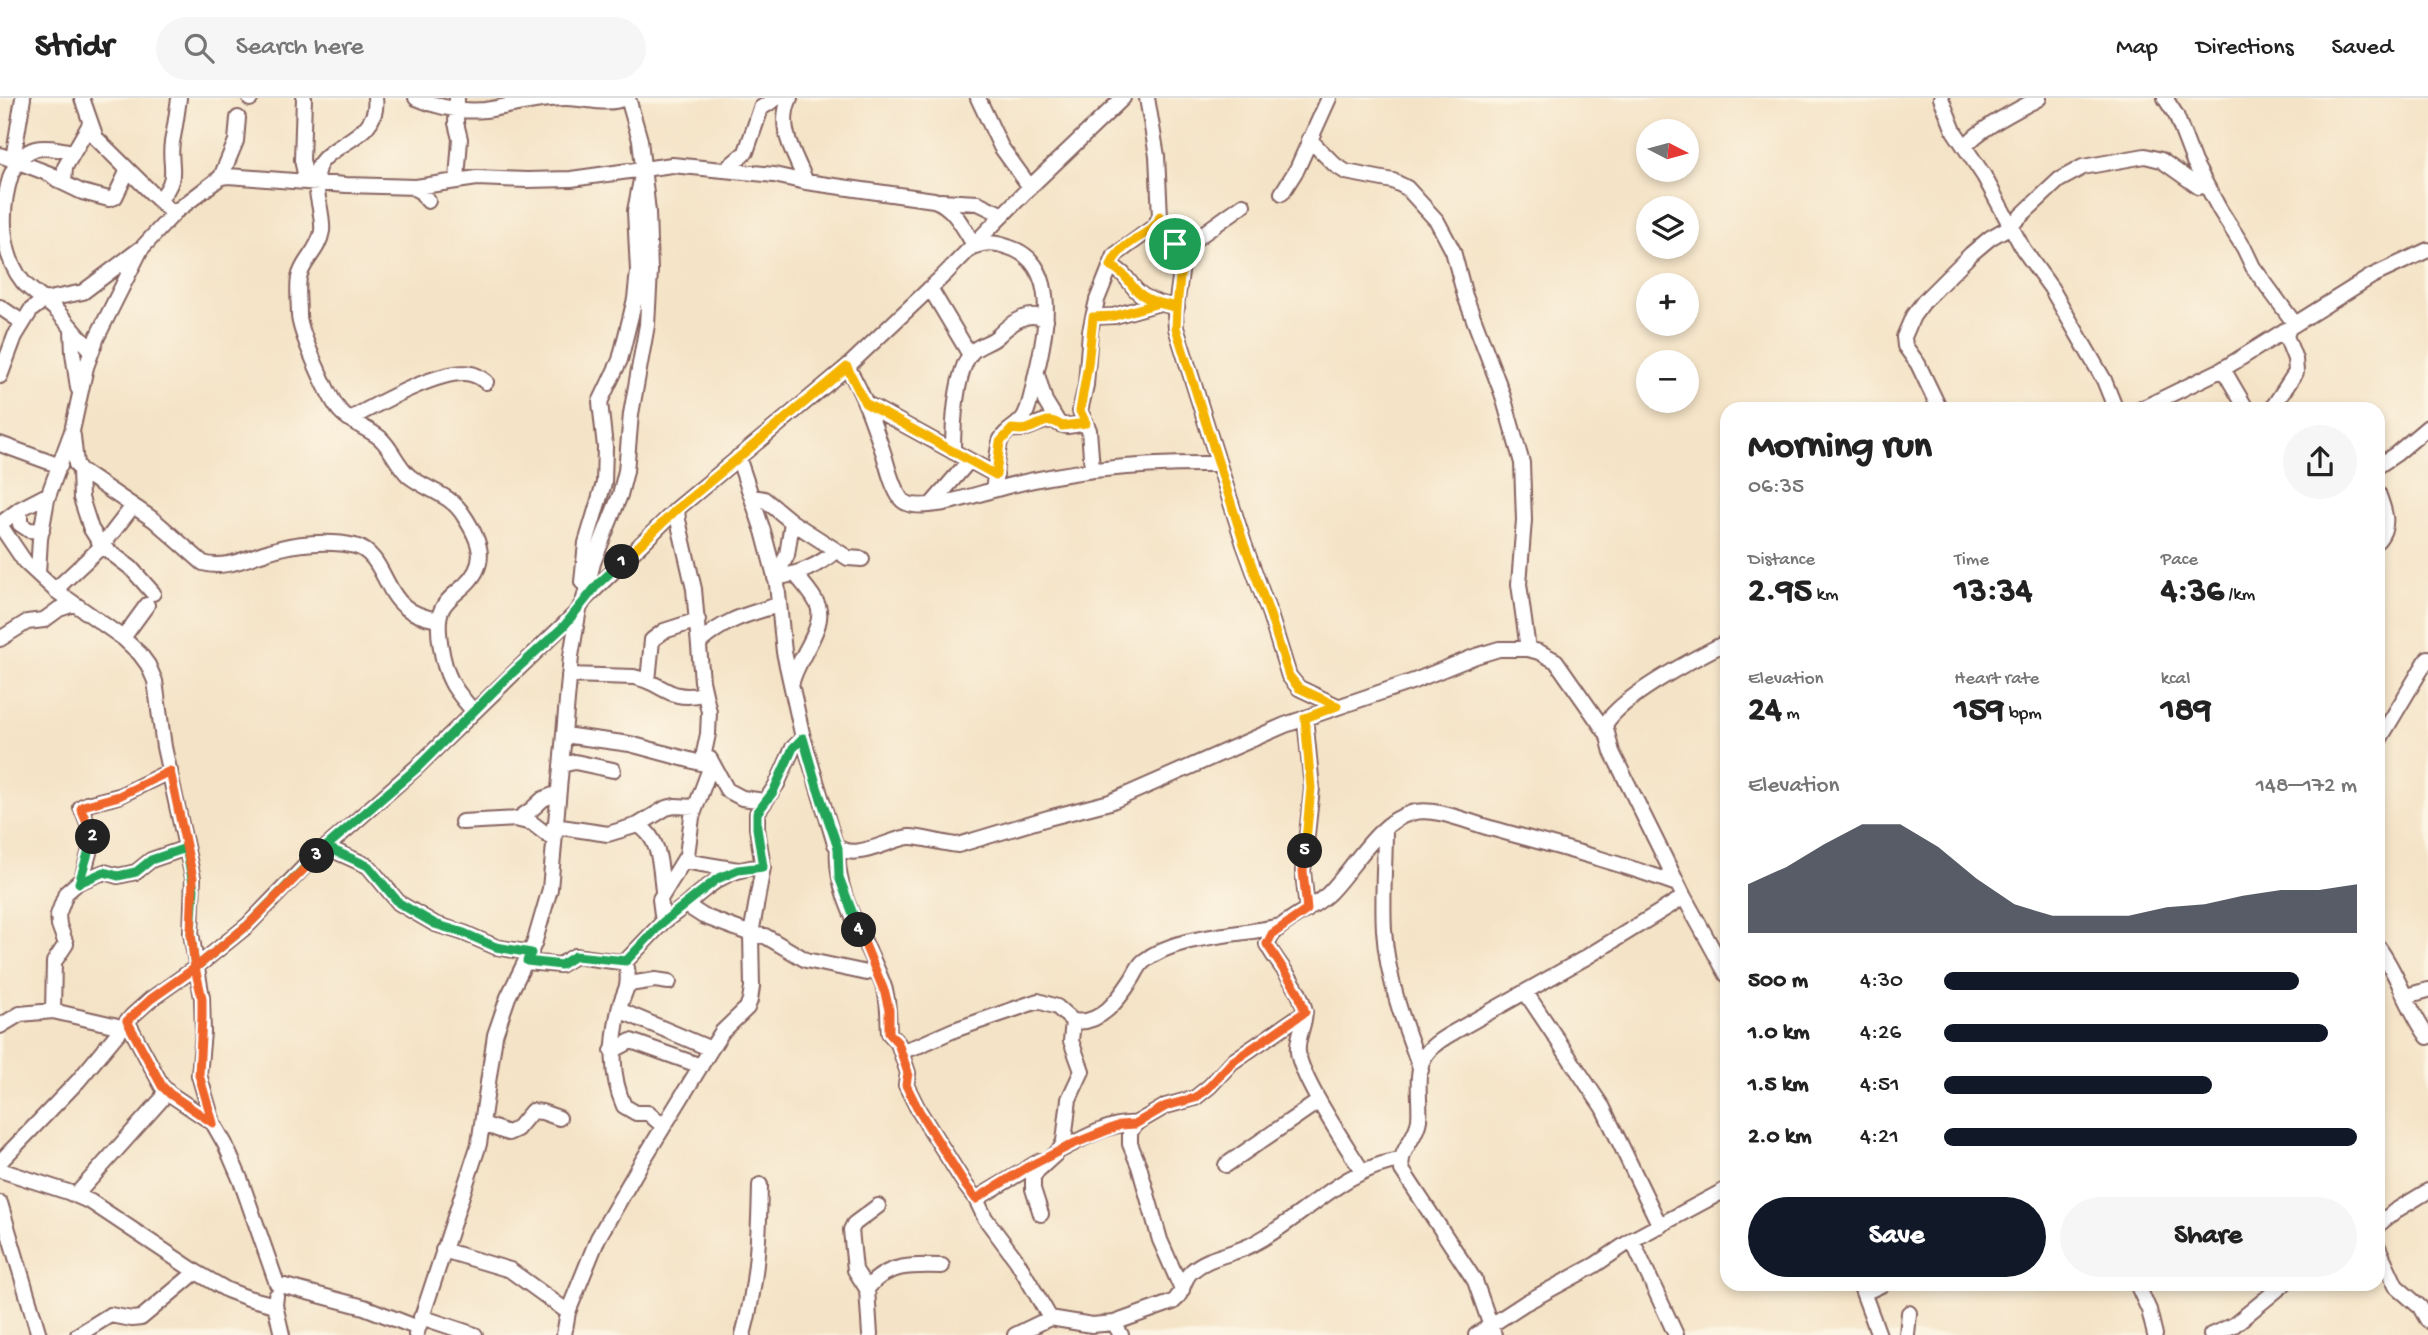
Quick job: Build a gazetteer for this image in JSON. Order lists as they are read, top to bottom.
{
  "north": "right",
  "page": {
    "header": "Stridr",
    "search": "Search here",
    "nav": ["Map", "Directions", "Saved"],
    "map_buttons": ["+", "−"],
    "heading": ["Morning run", "06:35"],
    "stats": [
      ["Distance", "2.95 km"],
      ["Time", "13:34"],
      ["Pace", "4:36 /km"],
      ["Elevation", "24 m"],
      ["Heart rate", "159 bpm"],
      ["kcal", "189"]
    ],
    "pins": [
      "1",
      "2",
      "5",
      "3",
      "4"
    ],
    "chart": ["Elevation", "148–172 m"],
    "list": [
      {
        "name": "500 m",
        "note": "4:30"
      },
      {
        "name": "1.0 km",
        "note": "4:26"
      },
      {
        "name": "1.5 km",
        "note": "4:51"
      },
      {
        "name": "2.0 km",
        "note": "4:21"
      }
    ],
    "buttons": ["Save", "Share"]
  }
}
